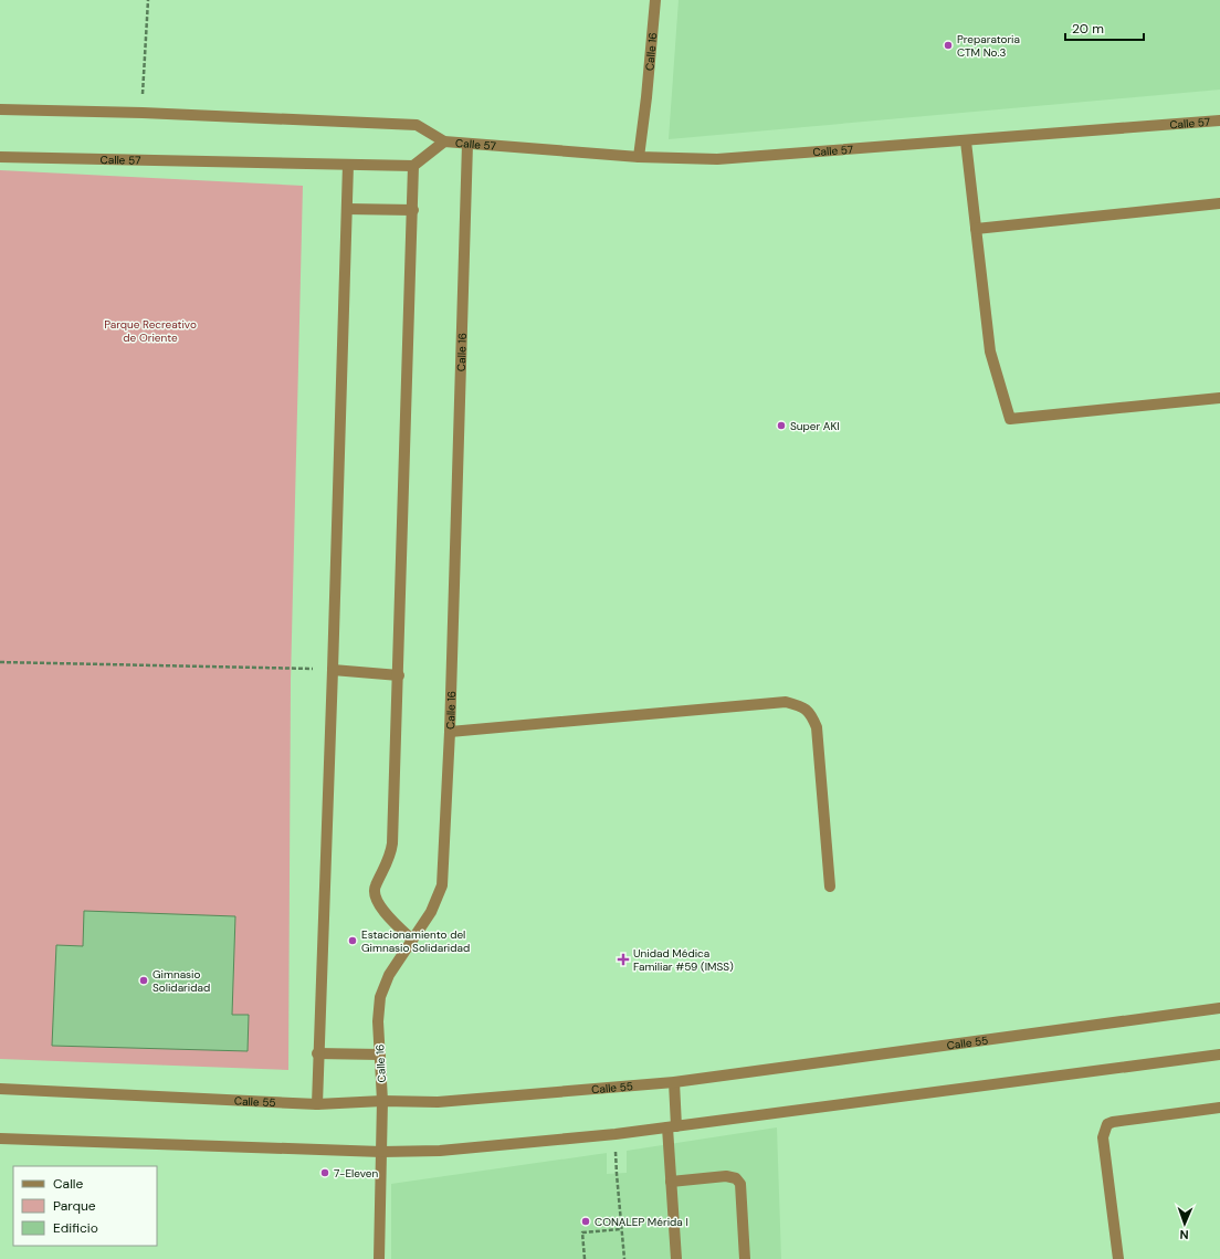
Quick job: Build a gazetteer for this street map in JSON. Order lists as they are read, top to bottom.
{
  "streets": {
    "street": ["Calle 16", "Calle 57", "Calle 55"]
  },
  "crossings": [
    ["Calle 16", "Calle 57"],
    ["Calle 16", "Calle 55"]
  ],
  "parks": ["Parque Recreativo de Oriente"],
  "places": {
    "other": [
      "Preparatoria CTM No.3",
      "Super AKI",
      "Estacionamiento del Gimnasio Solidaridad",
      "Gimnasio Solidaridad",
      "7-Eleven",
      "CONALEP Mérida I"
    ],
    "health": ["Unidad Médica Familiar #59 (IMSS)"]
  },
  "legend": ["Calle", "Parque", "Edificio"],
  "scale_bar": "20 m",
  "north": "bottom"
}
